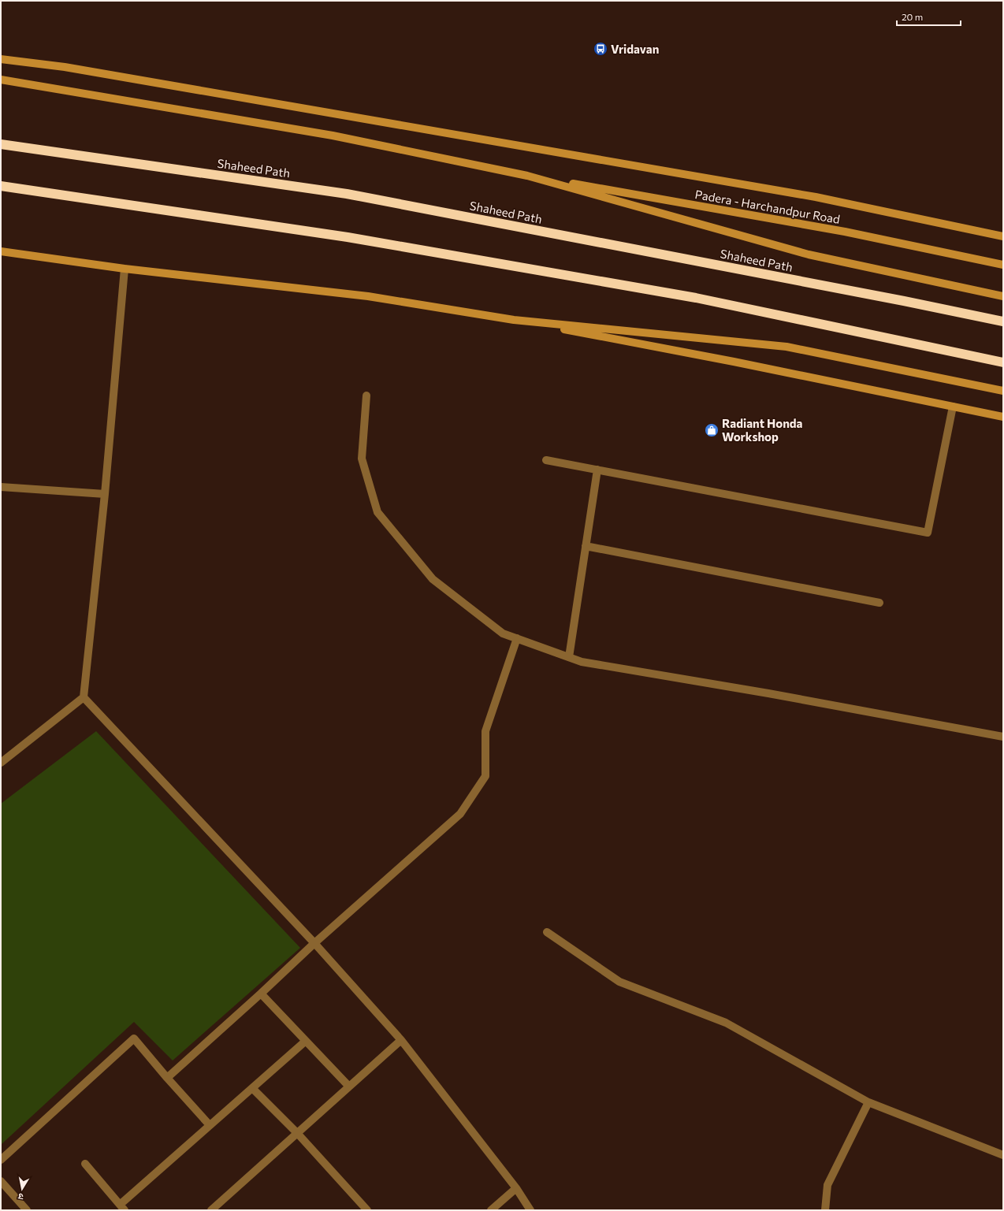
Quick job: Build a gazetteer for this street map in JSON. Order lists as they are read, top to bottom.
{
  "streets": {
    "highway": ["Shaheed Path"],
    "street": ["Padera - Harchandpur Road"]
  },
  "places": {
    "bus stop": ["Vridavan"],
    "shop": ["Radiant Honda Workshop"]
  },
  "scale_bar": "20 m",
  "north": "bottom"
}
